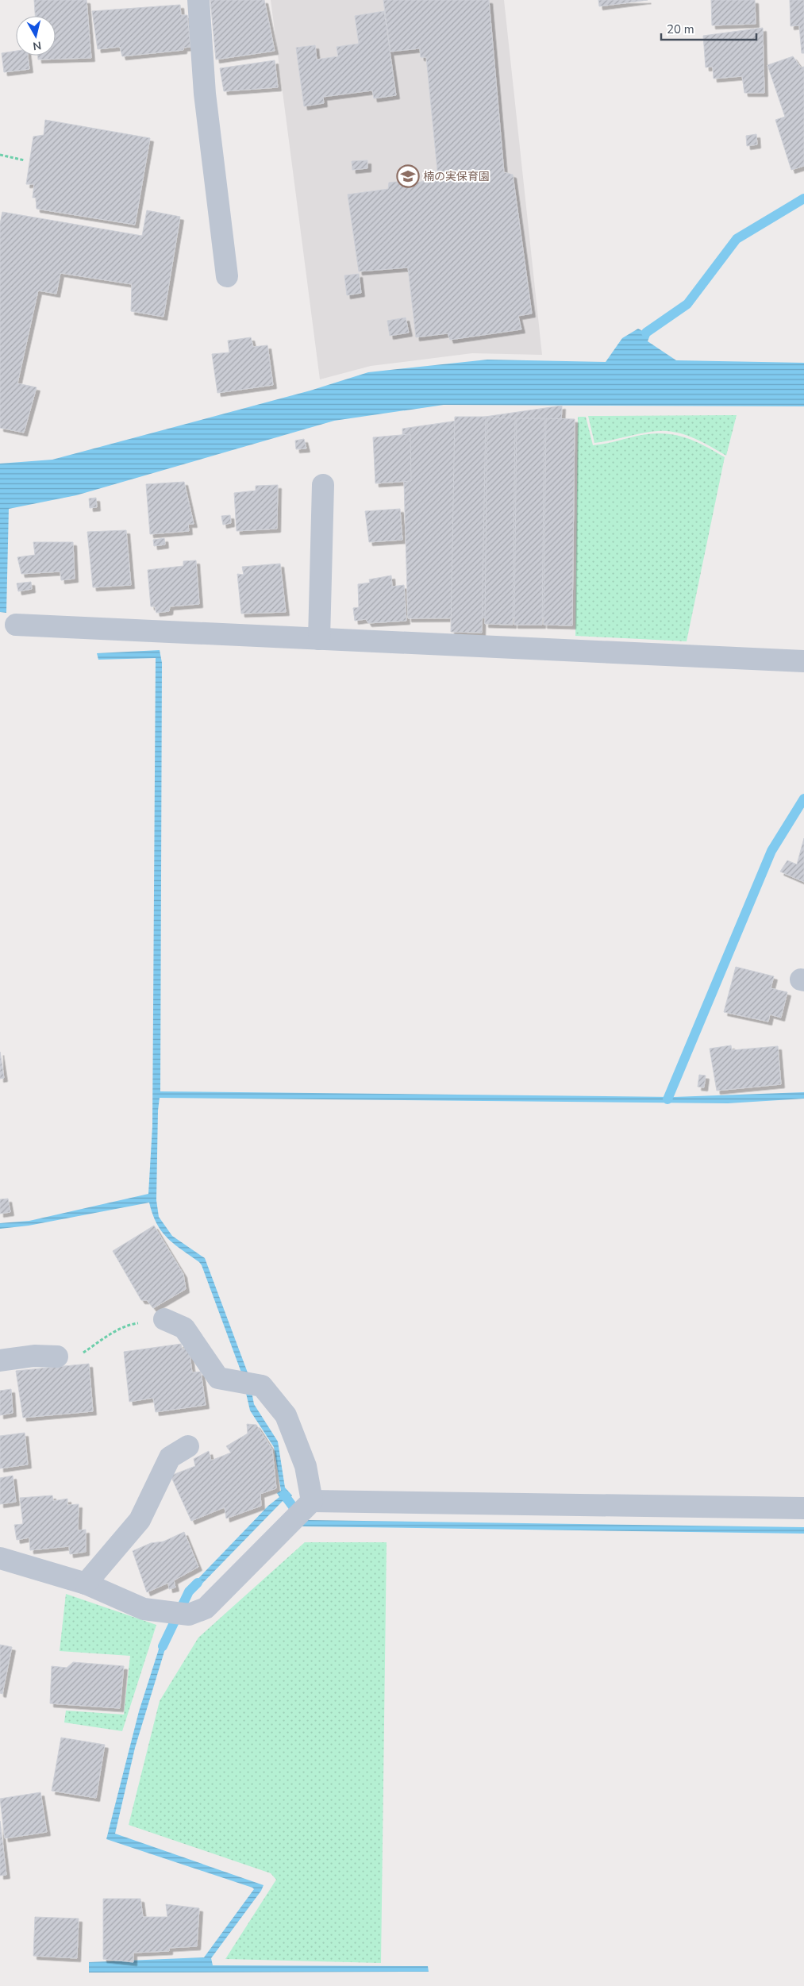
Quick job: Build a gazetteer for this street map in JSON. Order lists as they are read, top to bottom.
{
  "places": {
    "school or university": ["楠の実保育園"]
  },
  "scale_bar": "20 m",
  "north": "bottom"
}
